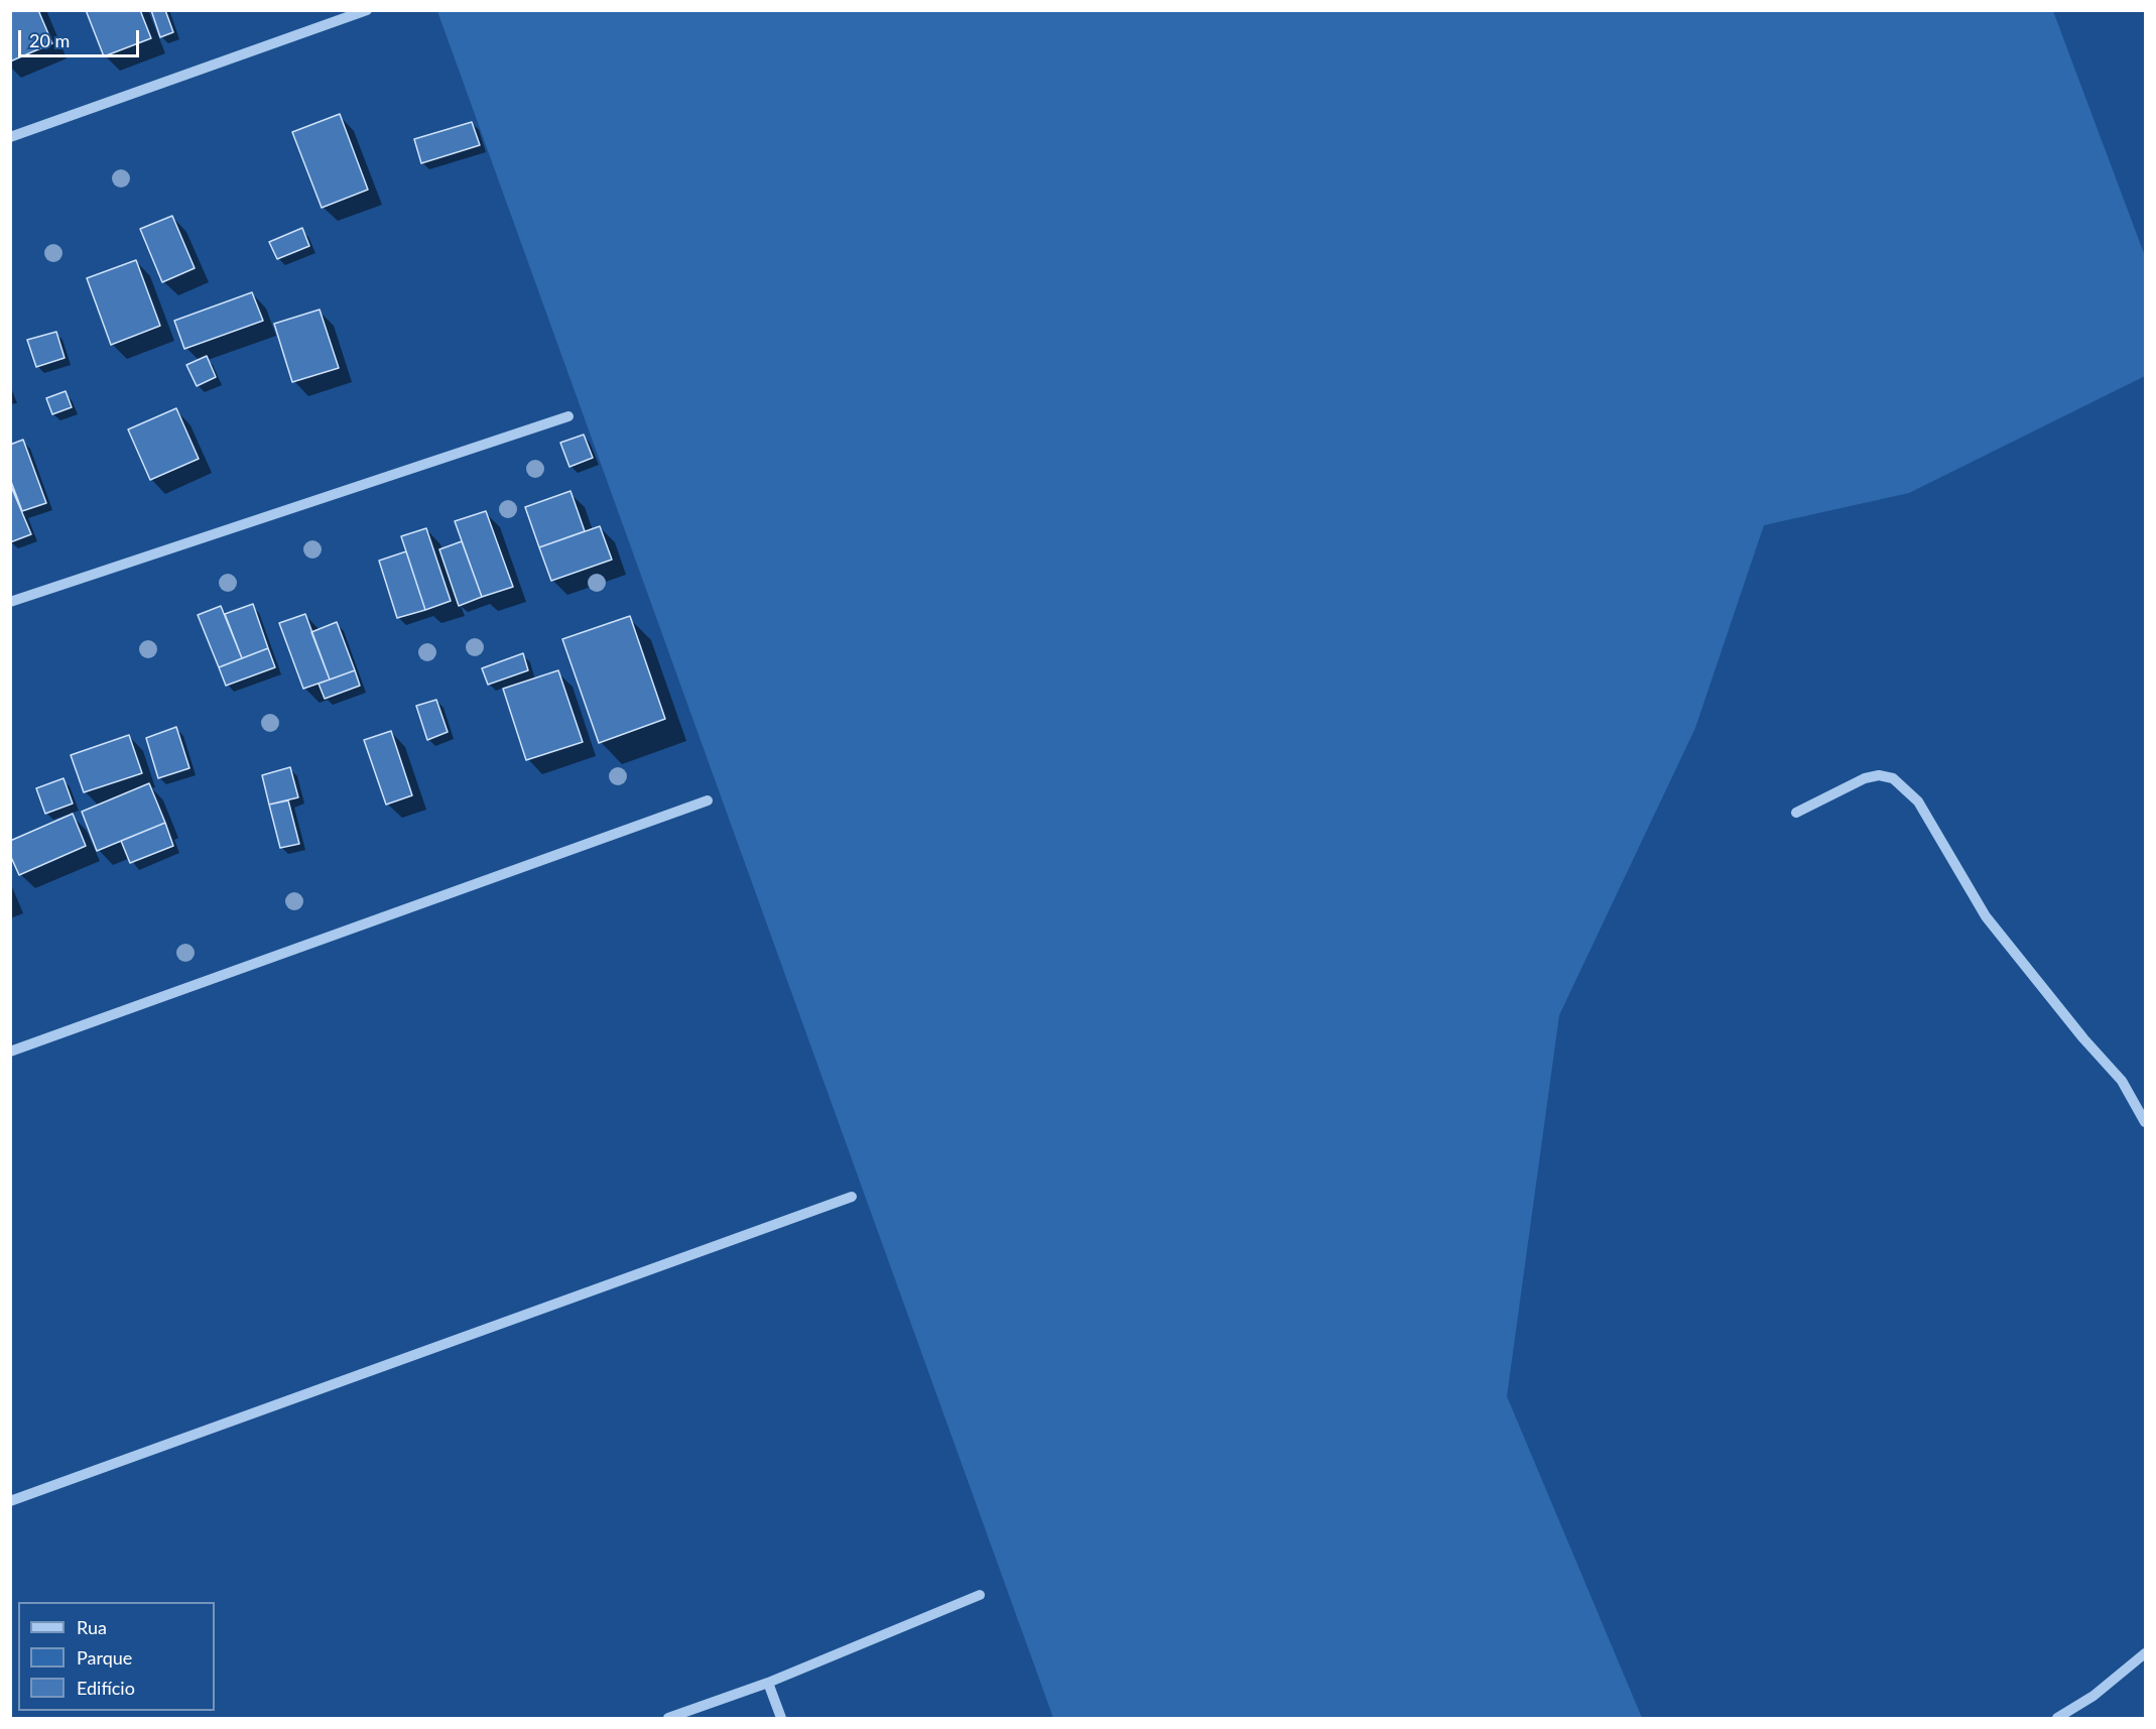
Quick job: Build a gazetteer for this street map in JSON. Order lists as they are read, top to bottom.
{
  "legend": ["Rua", "Parque", "Edifício"],
  "scale_bar": "20 m"
}
